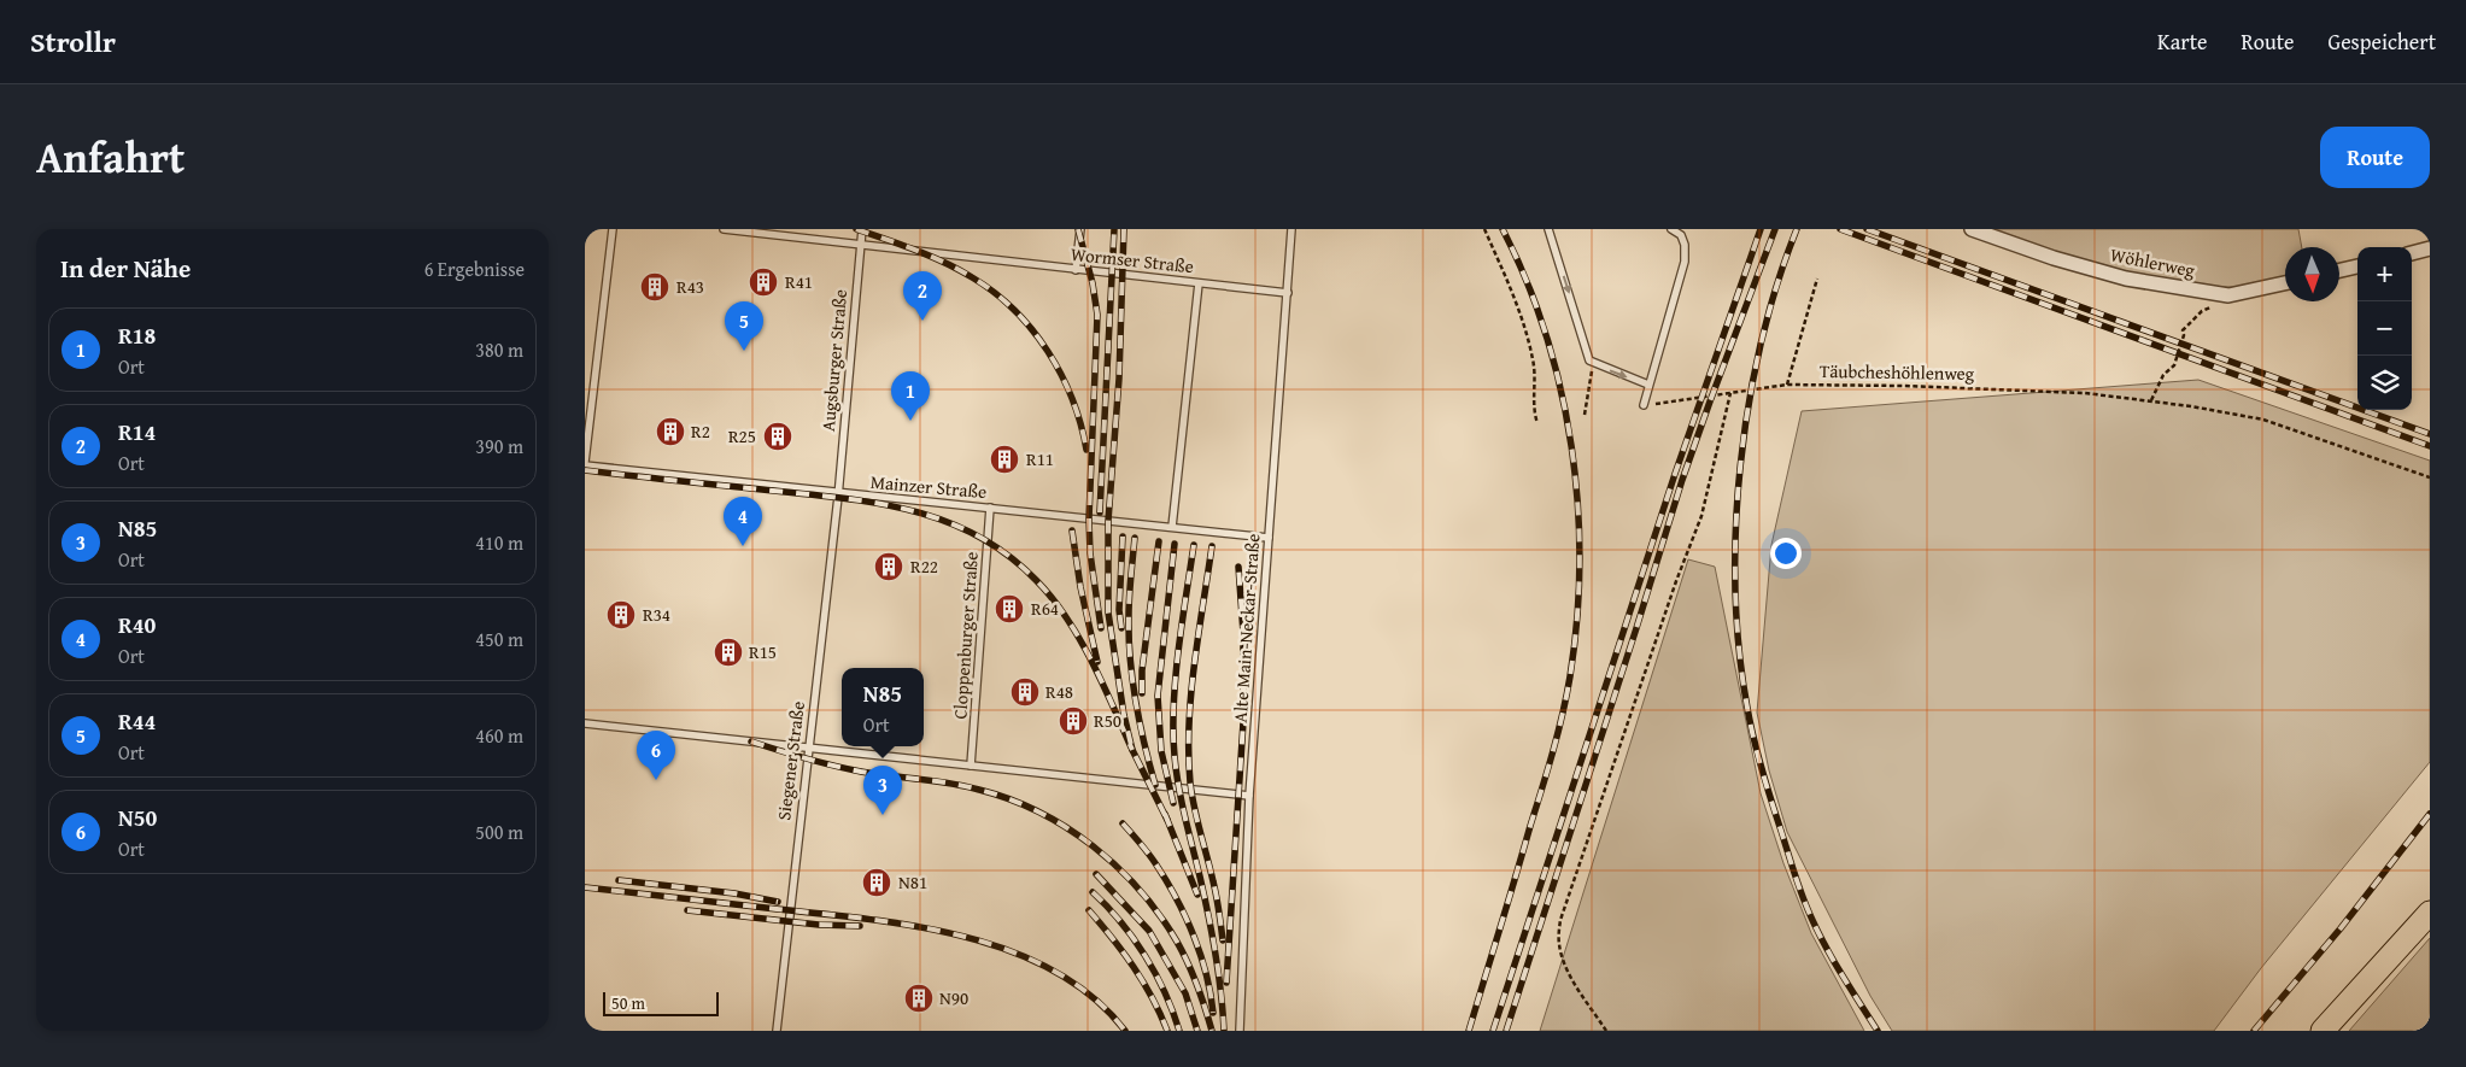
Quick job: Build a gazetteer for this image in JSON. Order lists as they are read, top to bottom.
{
  "streets": {
    "street": ["Wöhlerweg"],
    "lane": [
      "Wormser Straße",
      "Augsburger Straße",
      "Mainzer Straße",
      "Alte Main-Neckar-Straße",
      "Cloppenburger Straße",
      "Siegener Straße"
    ],
    "path": ["Täubcheshöhlenweg"]
  },
  "crossings": [
    ["Wormser Straße", "Augsburger Straße"],
    ["Wormser Straße", "Alte Main-Neckar-Straße"],
    ["Augsburger Straße", "Mainzer Straße"],
    ["Augsburger Straße", "Siegener Straße"],
    ["Mainzer Straße", "Alte Main-Neckar-Straße"],
    ["Mainzer Straße", "Cloppenburger Straße"],
    ["Mainzer Straße", "Siegener Straße"]
  ],
  "places": {
    "building": [
      "R41",
      "R43",
      "R2",
      "R25",
      "R11",
      "R22",
      "R64",
      "R34",
      "R15",
      "R48",
      "R50",
      "N81",
      "N90"
    ]
  },
  "scale_bar": "50 m",
  "north": "bottom",
  "page": {
    "header": "Strollr",
    "nav": ["Karte", "Route", "Gespeichert"],
    "title": "Anfahrt",
    "buttons": "Route",
    "heading": ["In der Nähe", "6 Ergebnisse"],
    "map_buttons": ["+", "−"],
    "pins": [
      "2",
      "5",
      "1",
      "4",
      "6",
      "3"
    ],
    "list": [
      {
        "mark": "1",
        "name": "R18",
        "note": "Ort",
        "value": "380 m"
      },
      {
        "mark": "2",
        "name": "R14",
        "note": "Ort",
        "value": "390 m"
      },
      {
        "mark": "3",
        "name": "N85",
        "note": "Ort",
        "value": "410 m"
      },
      {
        "mark": "4",
        "name": "R40",
        "note": "Ort",
        "value": "450 m"
      },
      {
        "mark": "5",
        "name": "R44",
        "note": "Ort",
        "value": "460 m"
      },
      {
        "mark": "6",
        "name": "N50",
        "note": "Ort",
        "value": "500 m"
      }
    ],
    "popup": ["N85", "Ort"],
    "scale": "50 m"
  }
}
